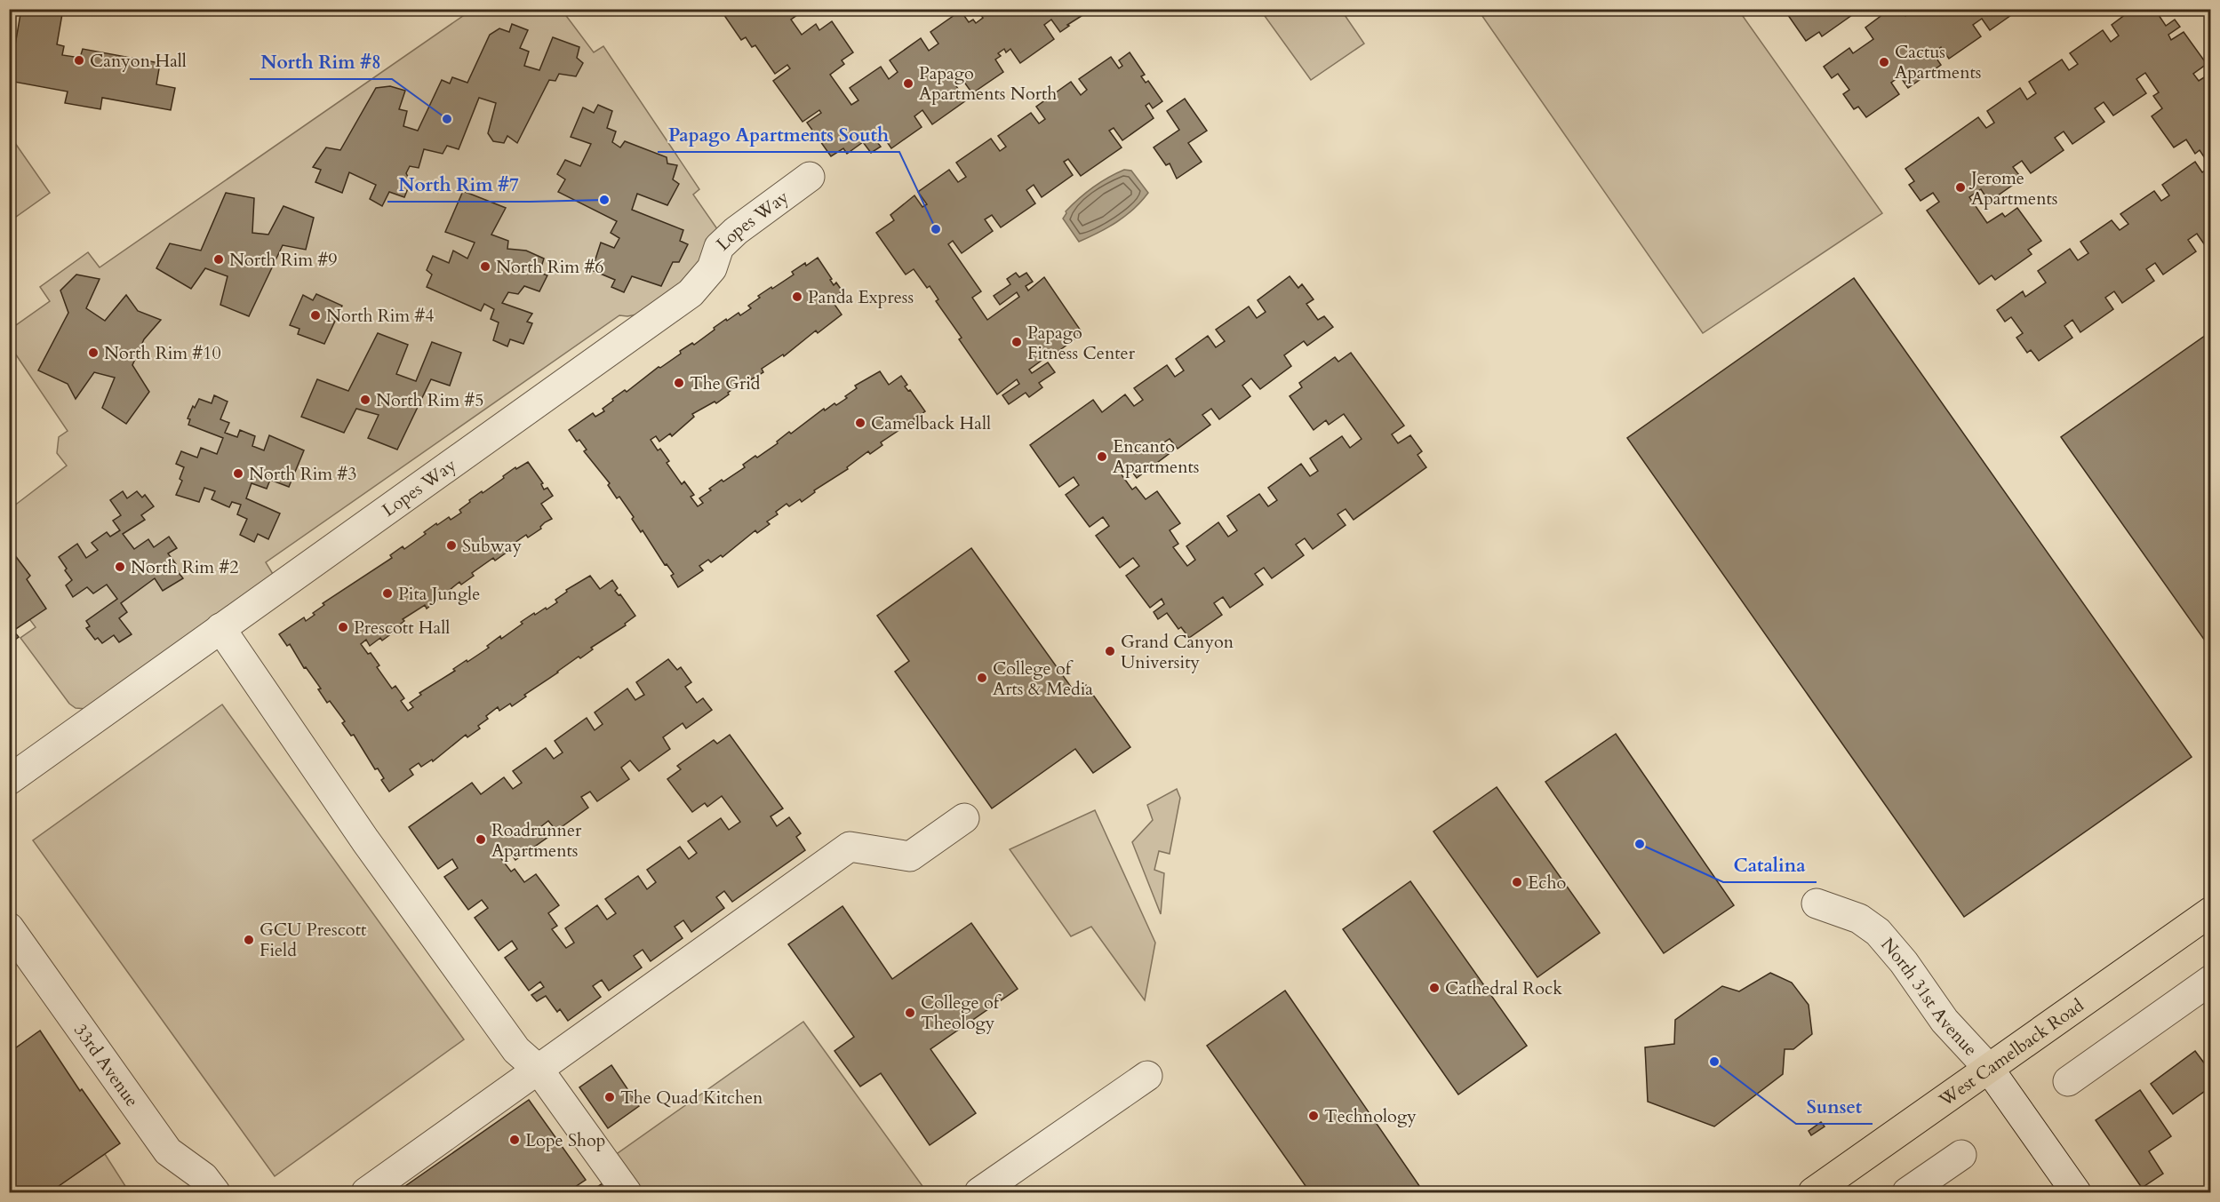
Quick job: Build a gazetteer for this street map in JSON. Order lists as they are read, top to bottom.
{
  "streets": {
    "main road": ["West Camelback Road"],
    "street": ["Lopes Way", "North 31st Avenue", "33rd Avenue"]
  },
  "crossings": [
    ["North 31st Avenue", "West Camelback Road"]
  ],
  "places": [
    "Canyon Hall",
    "Cactus Apartments",
    "Papago Apartments North",
    "North Rim #8",
    "Jerome Apartments",
    "North Rim #7",
    "Papago Apartments South",
    "North Rim #9",
    "North Rim #6",
    "Panda Express",
    "North Rim #4",
    "Papago Fitness Center",
    "North Rim #10",
    "The Grid",
    "North Rim #5",
    "Camelback Hall",
    "Encanto Apartments",
    "North Rim #3",
    "Subway",
    "North Rim #2",
    "Pita Jungle",
    "Prescott Hall",
    "Grand Canyon University",
    "College of Arts & Media",
    "Roadrunner Apartments",
    "Catalina",
    "Echo",
    "GCU Prescott Field",
    "Cathedral Rock",
    "College of Theology",
    "Sunset",
    "The Quad Kitchen",
    "Technology",
    "Lope Shop"
  ]
}
